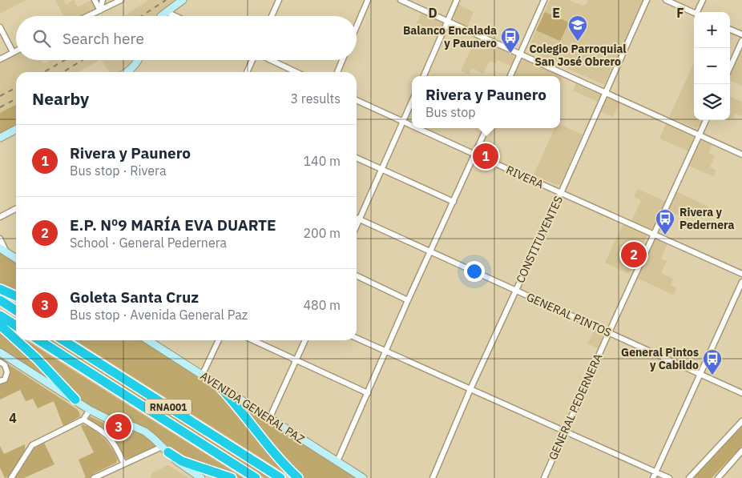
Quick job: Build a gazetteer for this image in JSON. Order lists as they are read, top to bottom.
{
  "streets": {
    "highway": ["RNA001"],
    "street": [
      "RIVERA",
      "CONSTITUYENTES",
      "GENERAL PINTOS",
      "GENERAL PEDERNERA",
      "AVENIDA GENERAL PAZ"
    ]
  },
  "crossings": [
    ["RIVERA", "CONSTITUYENTES"],
    ["RIVERA", "GENERAL PEDERNERA"],
    ["CONSTITUYENTES", "GENERAL PINTOS"],
    ["GENERAL PINTOS", "GENERAL PEDERNERA"]
  ],
  "places": {
    "school or university": ["Colegio Parroquial San José Obrero"],
    "bus stop": ["Balanco Encalada y Paunero", "Rivera y Pedernera", "General Pintos y Cabildo"]
  },
  "page": {
    "map_buttons": ["+", "−"],
    "search": "Search here",
    "heading": ["Nearby", "3 results"],
    "popup": ["Rivera y Paunero", "Bus stop"],
    "list": [
      {
        "mark": "1",
        "name": "Rivera y Paunero",
        "note": "Bus stop · Rivera",
        "value": "140 m"
      },
      {
        "mark": "2",
        "name": "E.P. Nº9 MARÍA EVA DUARTE",
        "note": "School · General Pedernera",
        "value": "200 m"
      },
      {
        "mark": "3",
        "name": "Goleta Santa Cruz",
        "note": "Bus stop · Avenida General Paz",
        "value": "480 m"
      }
    ],
    "pins": ["1", "2", "3"]
  },
  "grid": {
    "columns": ["D", "E", "F"],
    "rows": ["4"]
  }
}
